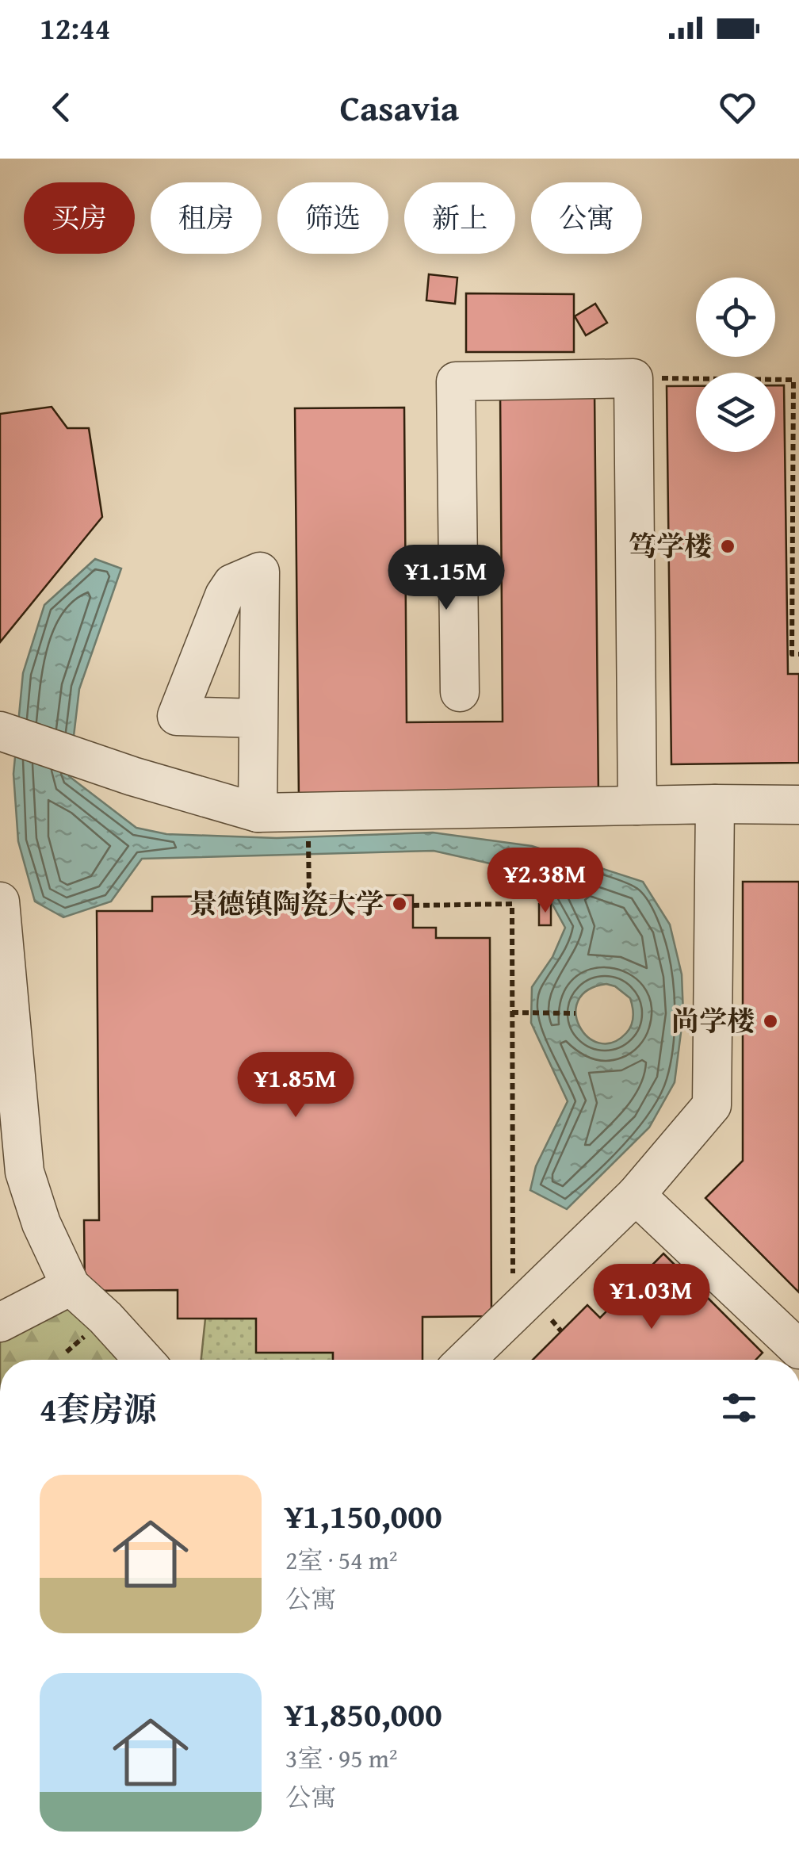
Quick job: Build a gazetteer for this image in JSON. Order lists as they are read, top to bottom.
{
  "places": ["笃学楼", "景德镇陶瓷大学", "尚学楼"],
  "page": {
    "status": "12:44",
    "header": "Casavia",
    "chip": [
      "买房",
      "租房",
      "筛选",
      "新上",
      "公寓"
    ],
    "price": [
      "¥1.15M",
      "¥2.38M",
      "¥1.85M",
      "¥1.03M"
    ],
    "heading": "4套房源",
    "list": [
      {
        "name": "¥1,150,000",
        "note": "2室 · 54 m² · 公寓"
      },
      {
        "name": "¥1,850,000",
        "note": "3室 · 95 m² · 公寓"
      }
    ]
  }
}
